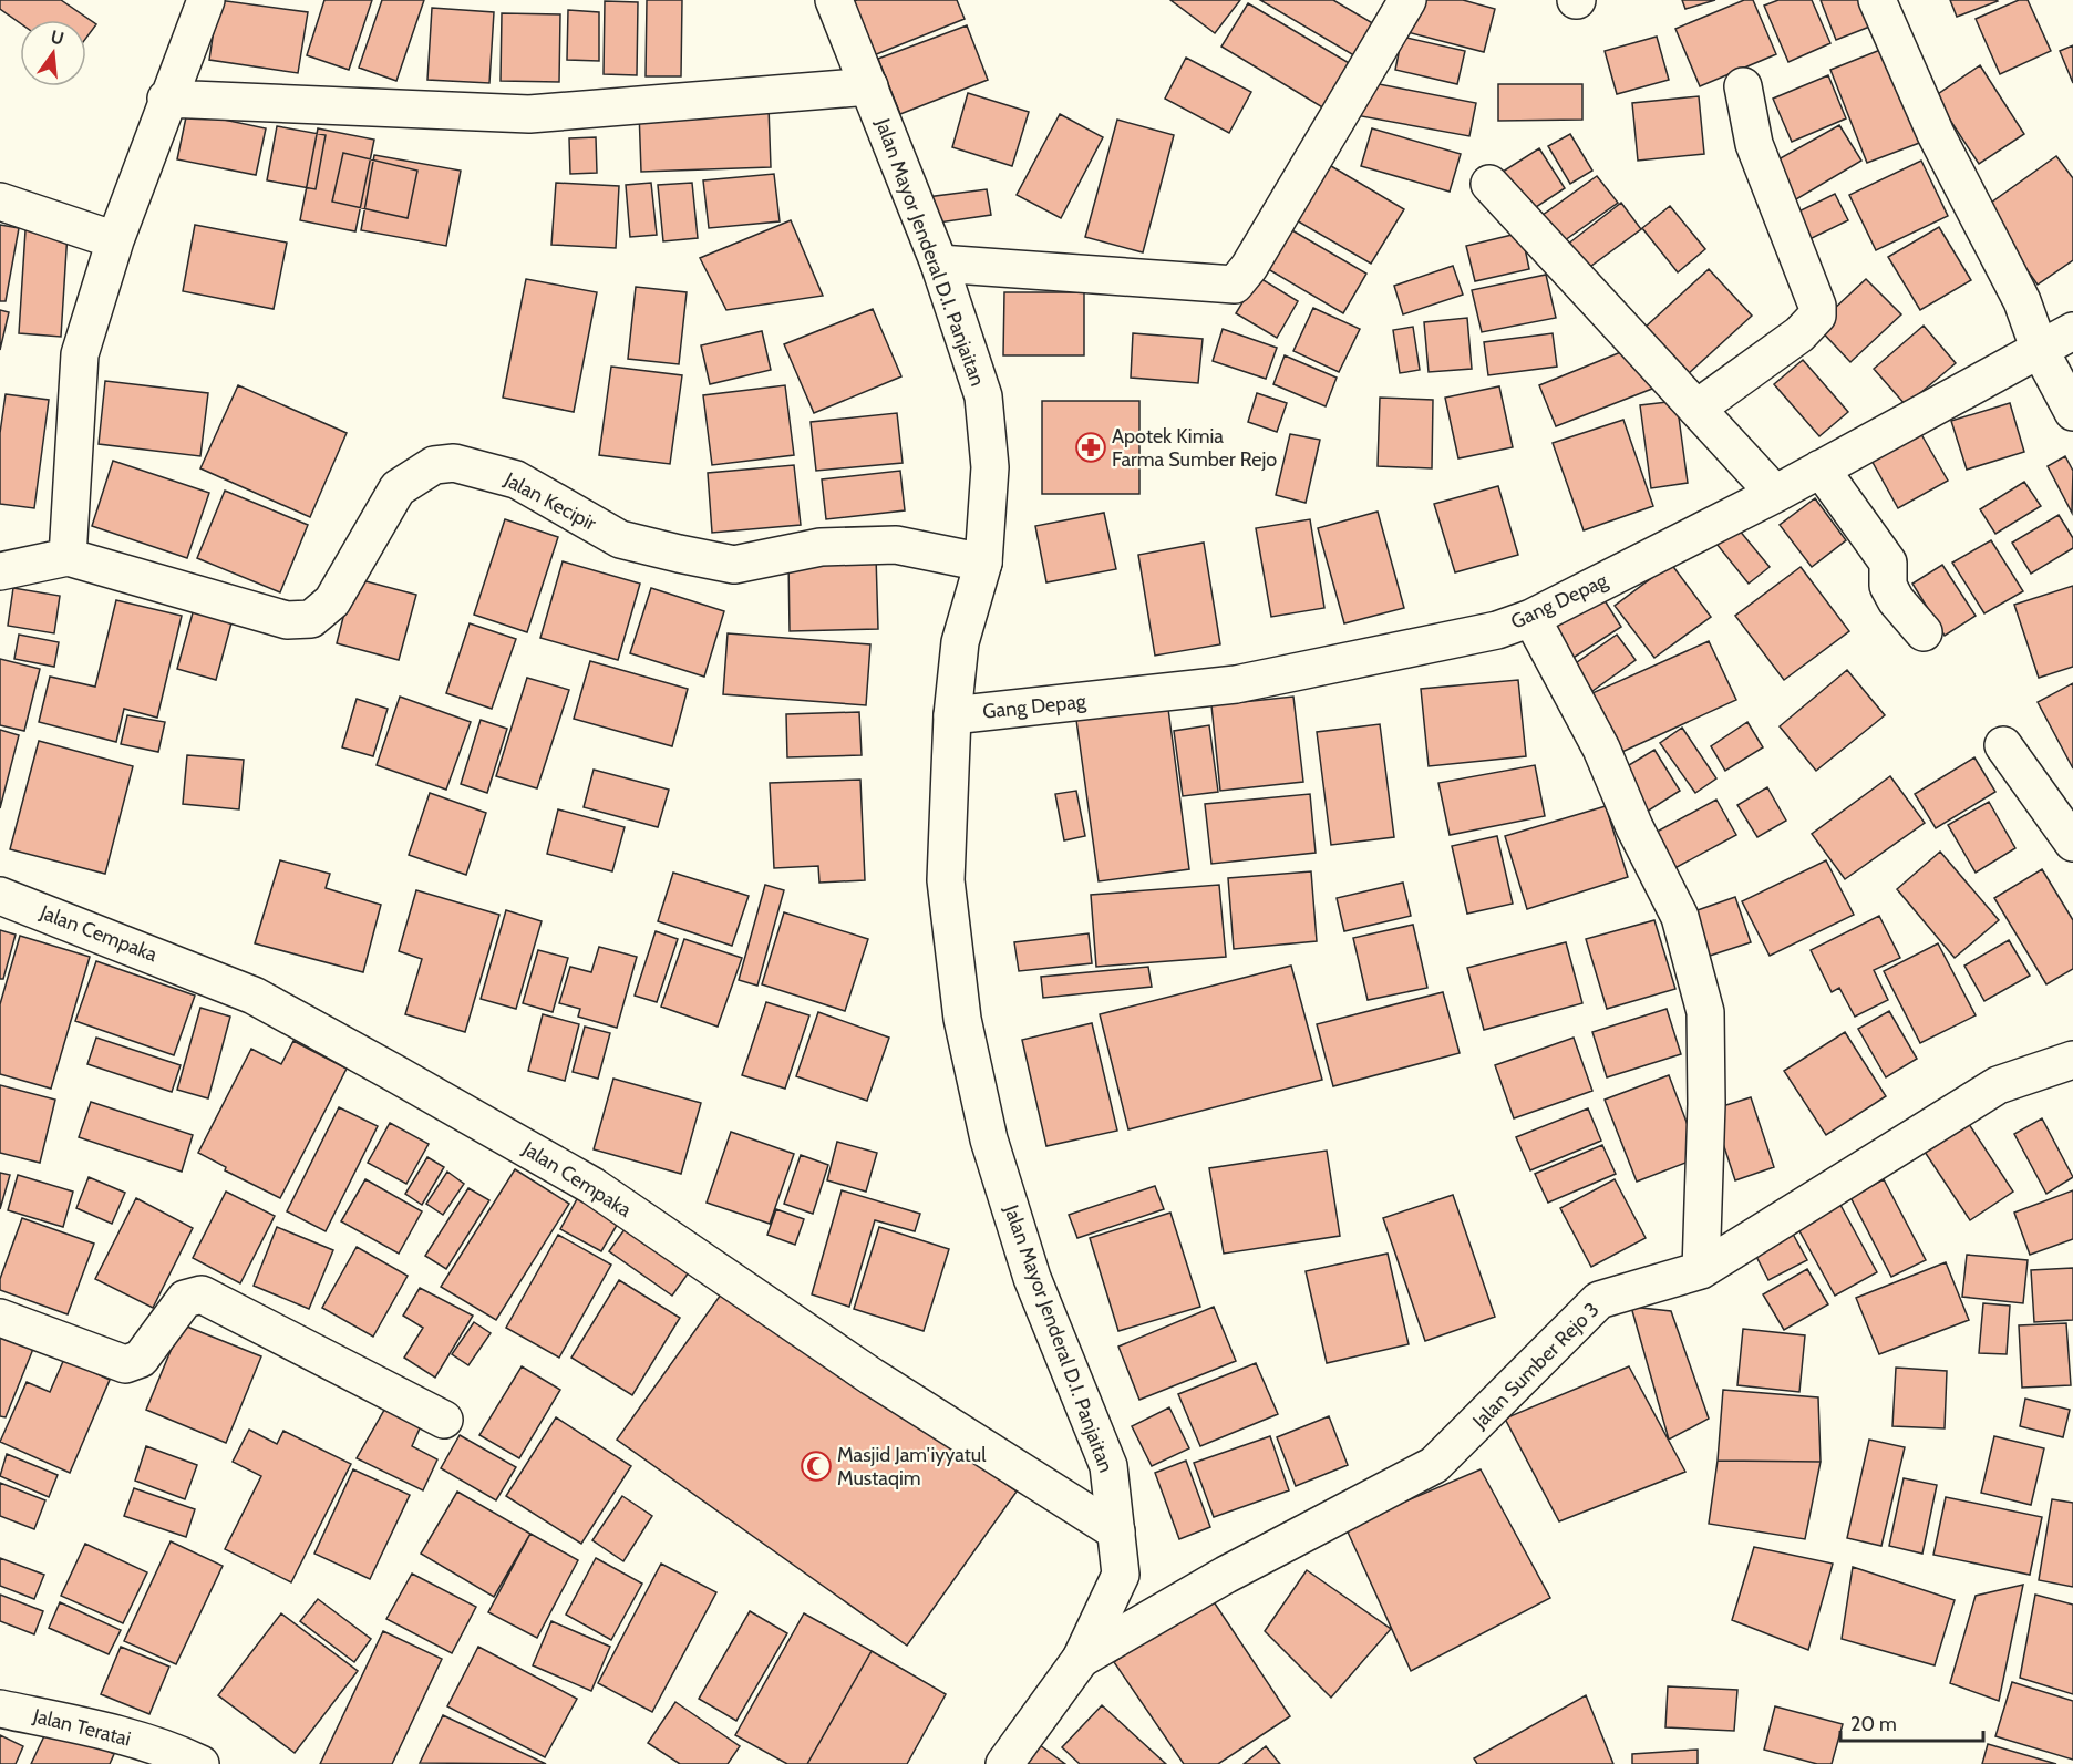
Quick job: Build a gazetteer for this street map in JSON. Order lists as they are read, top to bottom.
{
  "streets": {
    "street": [
      "Jalan Mayor Jenderal D.I. Panjaitan",
      "Jalan Kecipir",
      "Gang Depag",
      "Jalan Cempaka",
      "Jalan Sumber Rejo 3",
      "Jalan Teratai"
    ]
  },
  "crossings": [
    ["Jalan Mayor Jenderal D.I. Panjaitan", "Jalan Kecipir"],
    ["Jalan Mayor Jenderal D.I. Panjaitan", "Gang Depag"],
    ["Jalan Mayor Jenderal D.I. Panjaitan", "Jalan Cempaka"],
    ["Jalan Mayor Jenderal D.I. Panjaitan", "Jalan Sumber Rejo 3"]
  ],
  "places": {
    "pharmacy": ["Apotek Kimia Farma Sumber Rejo"],
    "mosque": ["Masjid Jam'iyyatul Mustaqim"]
  },
  "scale_bar": "20 m",
  "north": "top"
}
